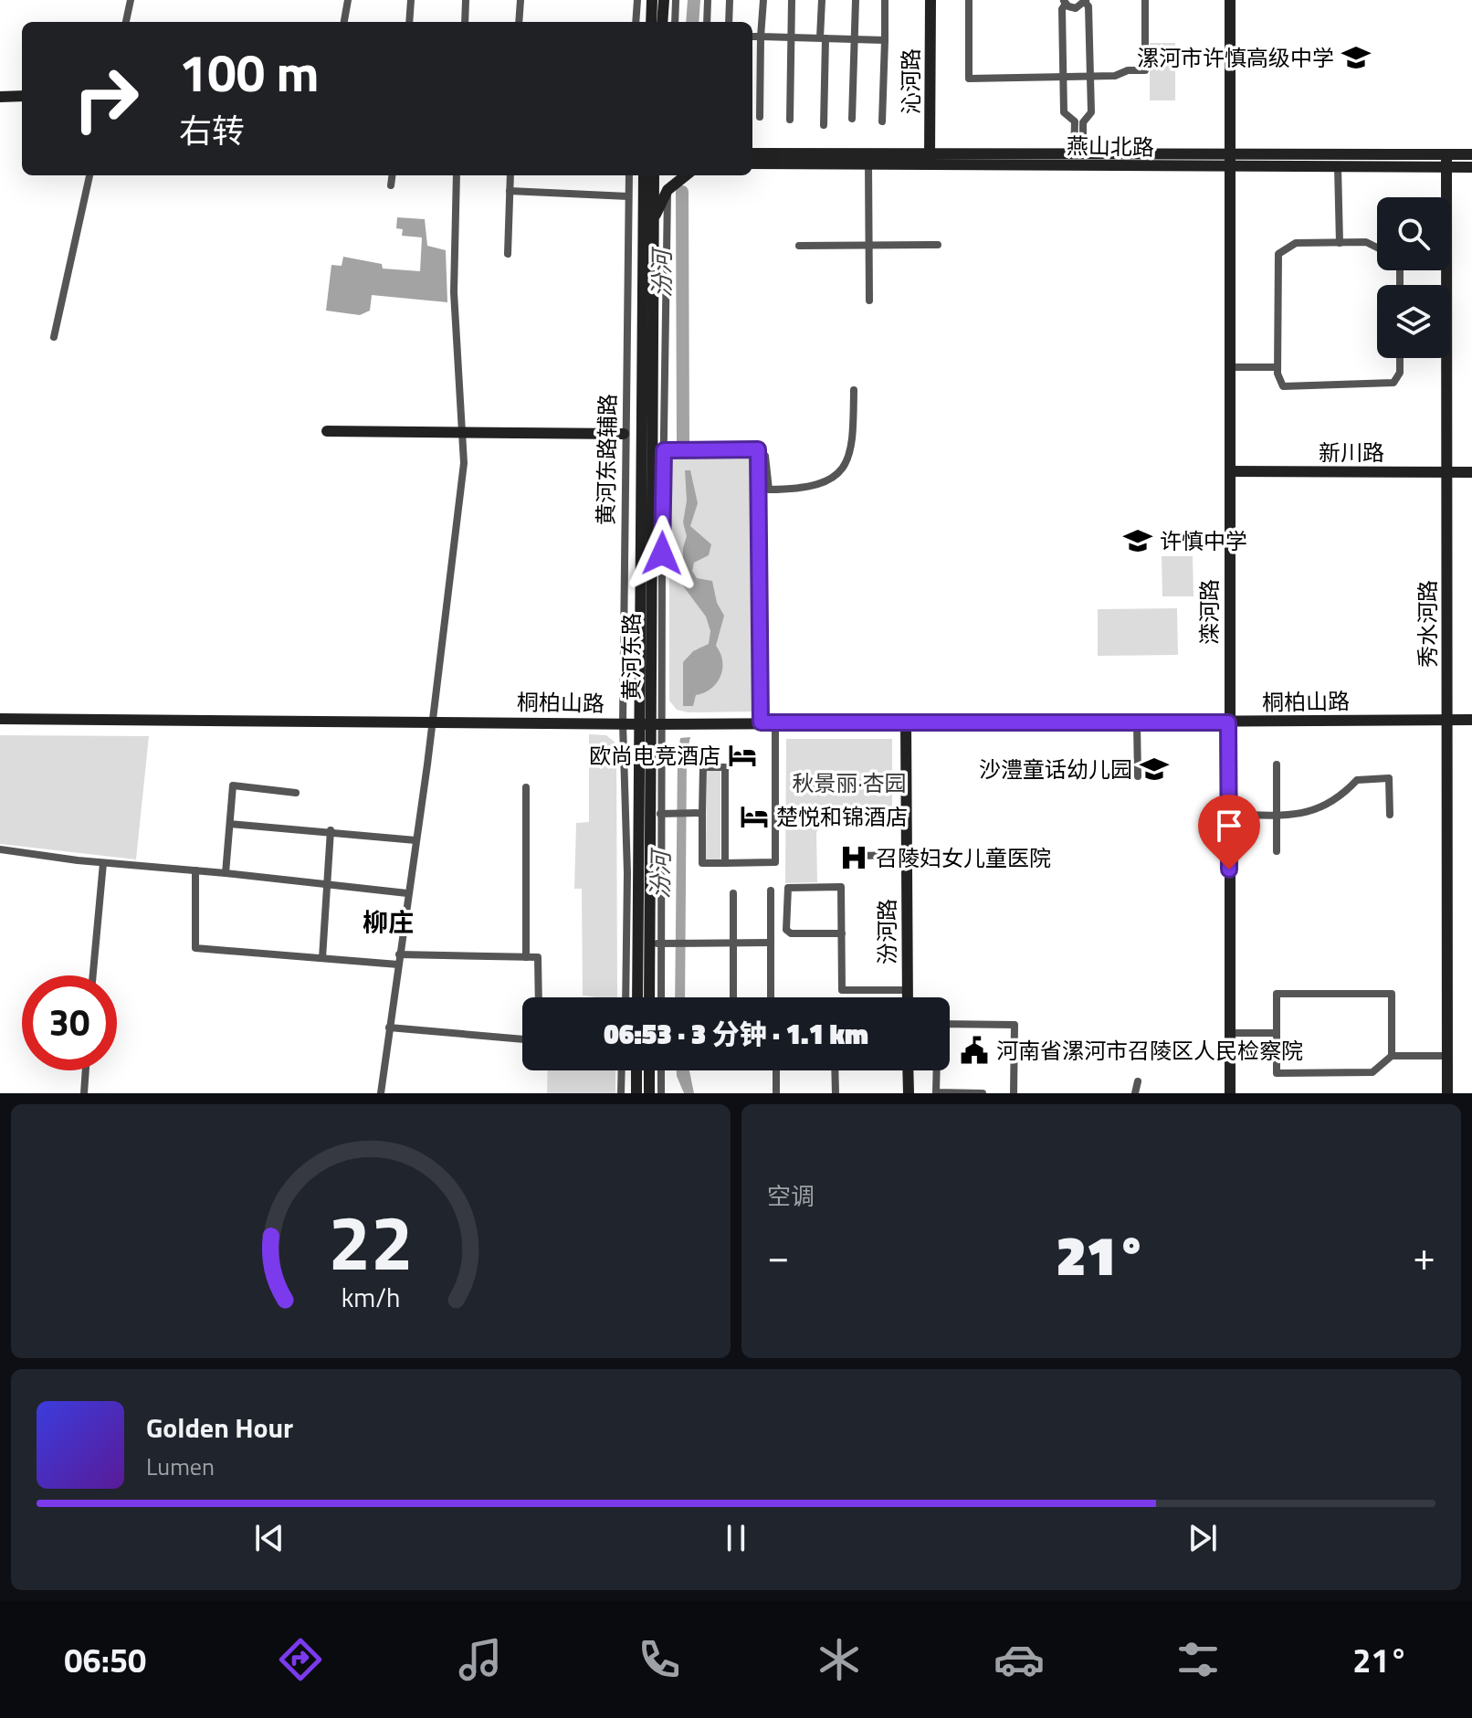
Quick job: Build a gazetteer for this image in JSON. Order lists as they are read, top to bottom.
{
  "streets": {
    "street": [
      "沁河路",
      "燕山北路",
      "新川路",
      "黄河东路辅路",
      "滦河路",
      "秀水河路",
      "黄河东路",
      "桐柏山路",
      "汾河路"
    ]
  },
  "crossings": [
    ["沁河路", "燕山北路"],
    ["燕山北路", "滦河路"],
    ["燕山北路", "秀水河路"],
    ["新川路", "滦河路"],
    ["新川路", "秀水河路"],
    ["黄河东路辅路", "桐柏山路"],
    ["滦河路", "桐柏山路"],
    ["秀水河路", "桐柏山路"],
    ["黄河东路", "桐柏山路"],
    ["桐柏山路", "汾河路"]
  ],
  "districts": ["柳庄"],
  "water": ["汾河"],
  "parks": ["秋景丽·杏园"],
  "places": {
    "school or university": ["漯河市许慎高级中学", "许慎中学", "沙澧童话幼儿园"],
    "hotel": ["欧尚电竞酒店", "楚悦和锦酒店"],
    "hospital": ["召陵妇女儿童医院"],
    "public building": ["河南省漯河市召陵区人民检察院"]
  },
  "page": {
    "turn": ["100 m", "右转"],
    "limit": "30",
    "trip": "06:53 · 3 分钟 · 1.1 km",
    "tile": "空调",
    "heat": ["−", "21°", "+"],
    "song": ["Golden Hour", "Lumen"],
    "tabs": ["06:50", "21°"],
    "gauge": ["22", "km/h"]
  }
}
